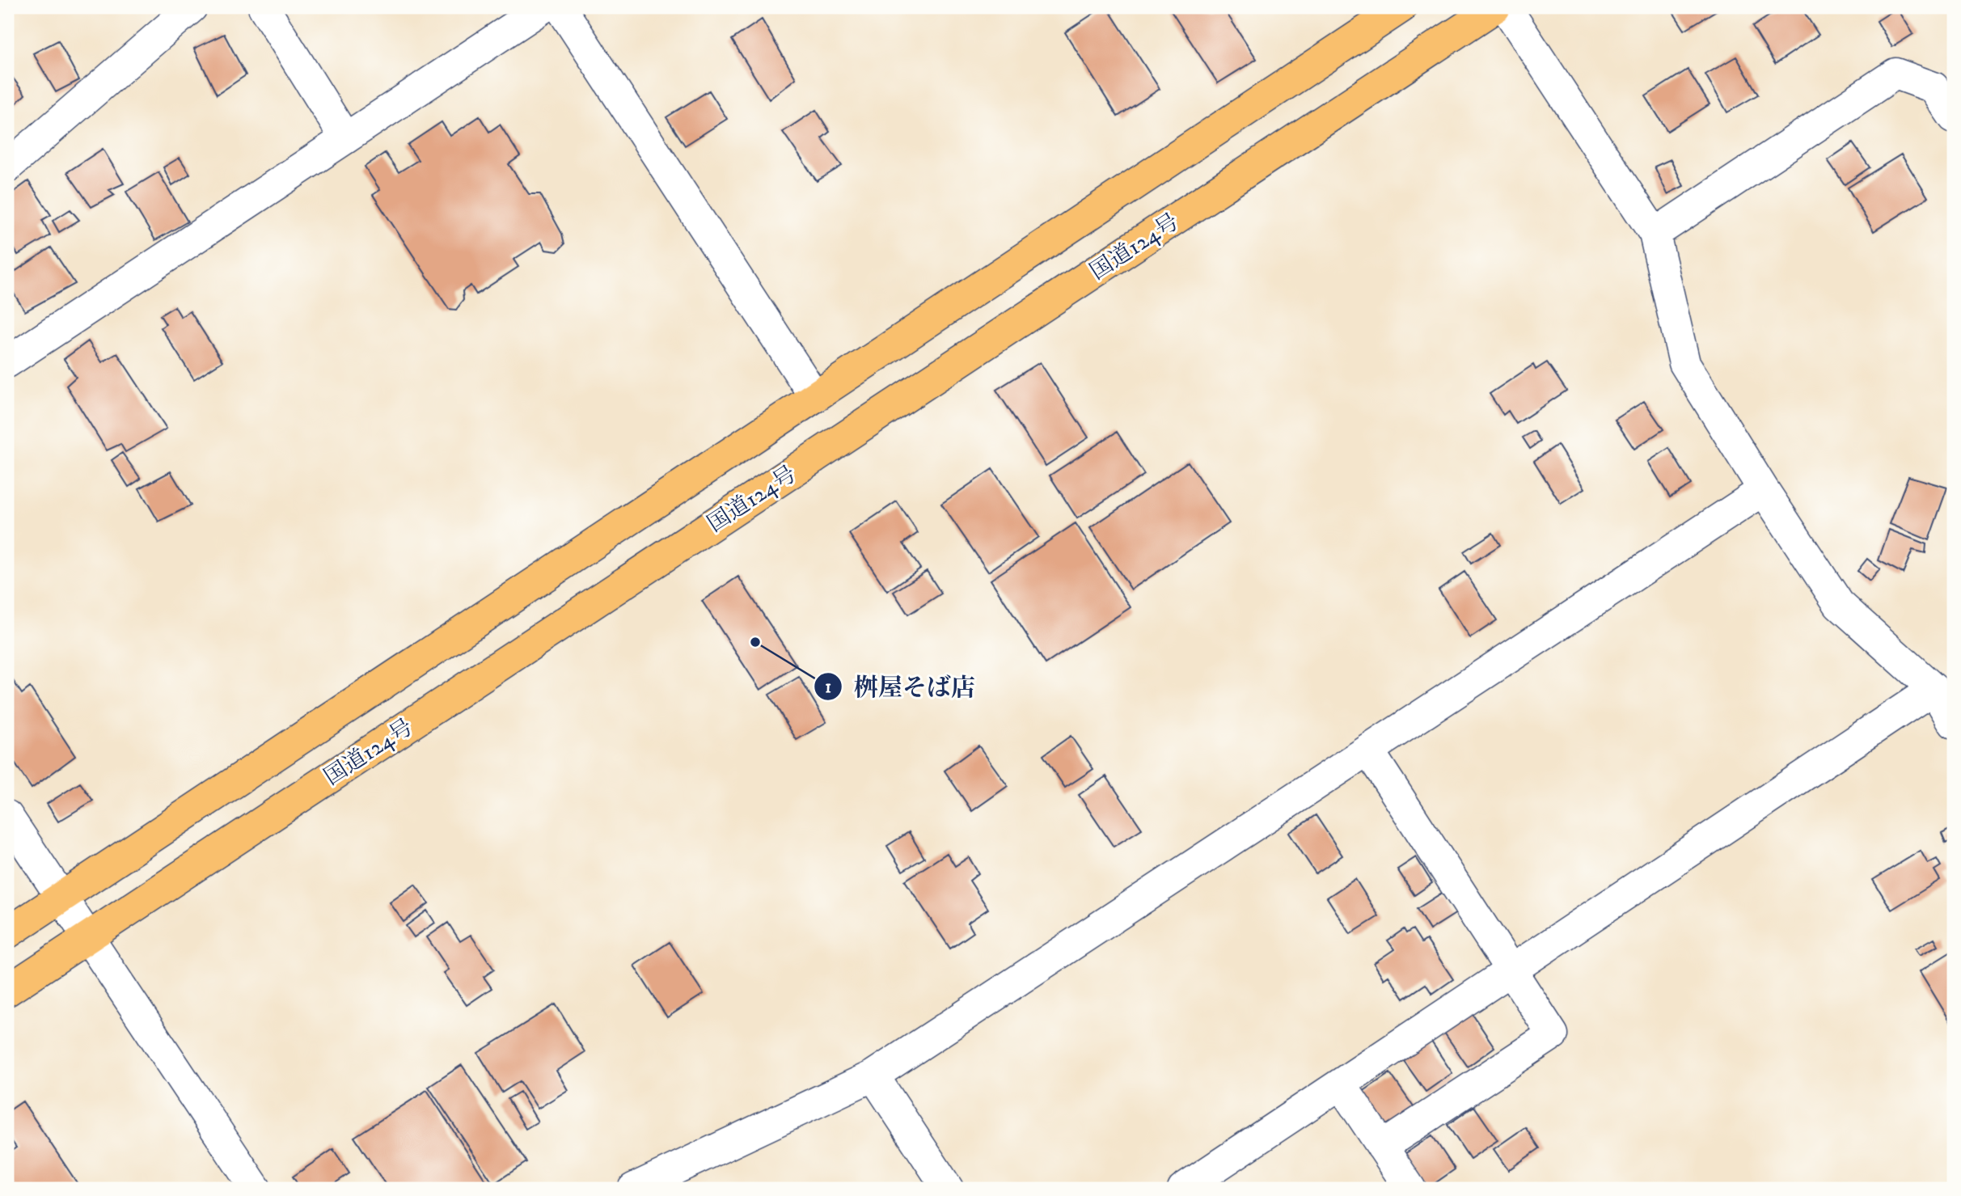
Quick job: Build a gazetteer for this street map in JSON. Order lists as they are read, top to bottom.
{
  "streets": {
    "highway": ["国道124号"]
  },
  "places": ["桝屋そば店"]
}
